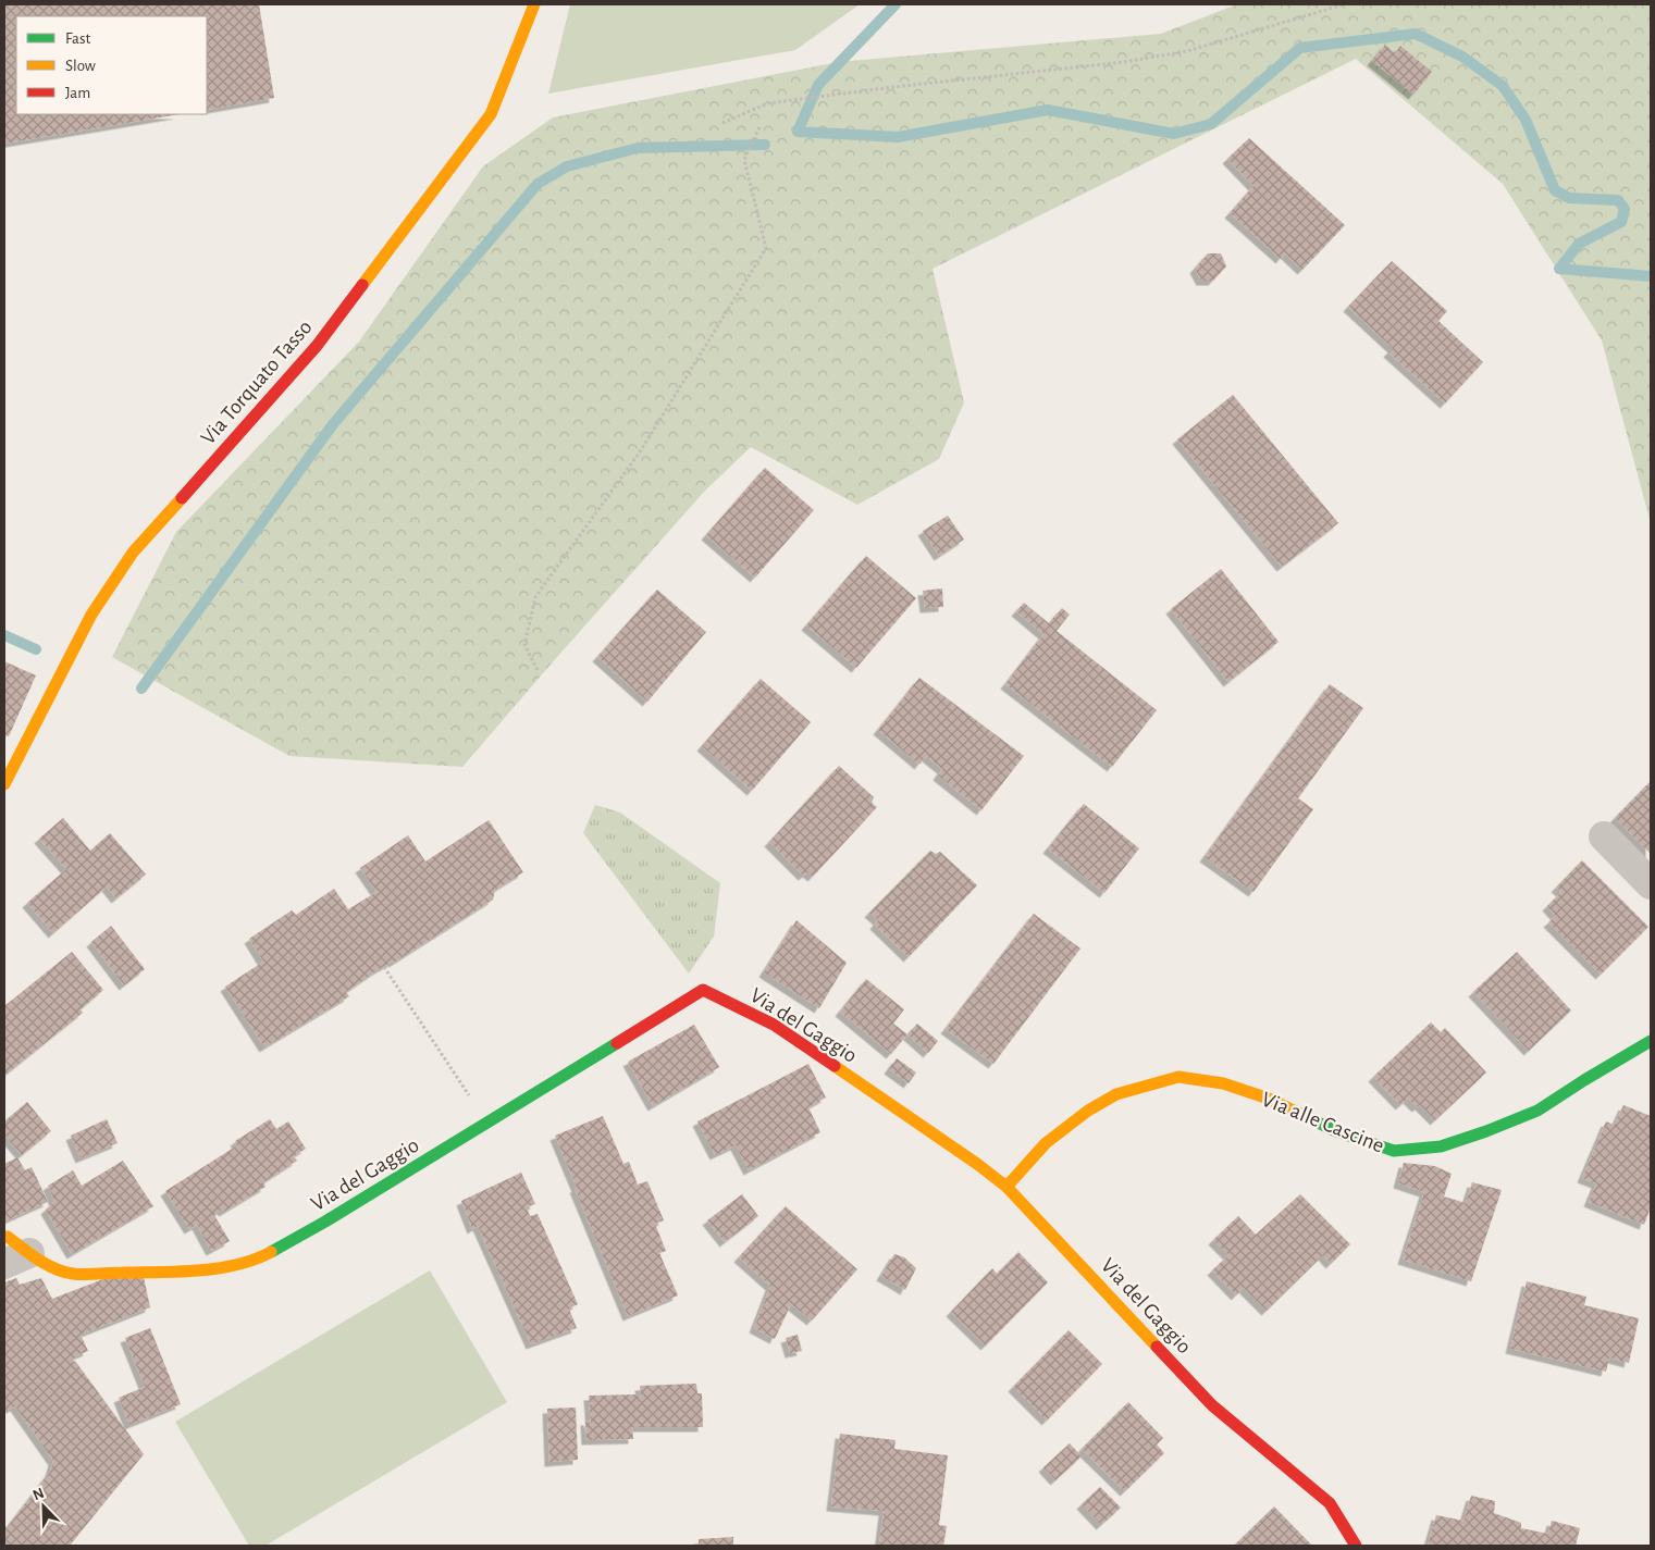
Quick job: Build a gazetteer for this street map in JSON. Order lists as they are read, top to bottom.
{
  "streets": {
    "street": ["Via Torquato Tasso", "Via del Gaggio", "Via alle Cascine"]
  },
  "crossings": [
    ["Via del Gaggio", "Via alle Cascine"]
  ],
  "legend": ["Fast", "Slow", "Jam"],
  "north": "top left"
}
